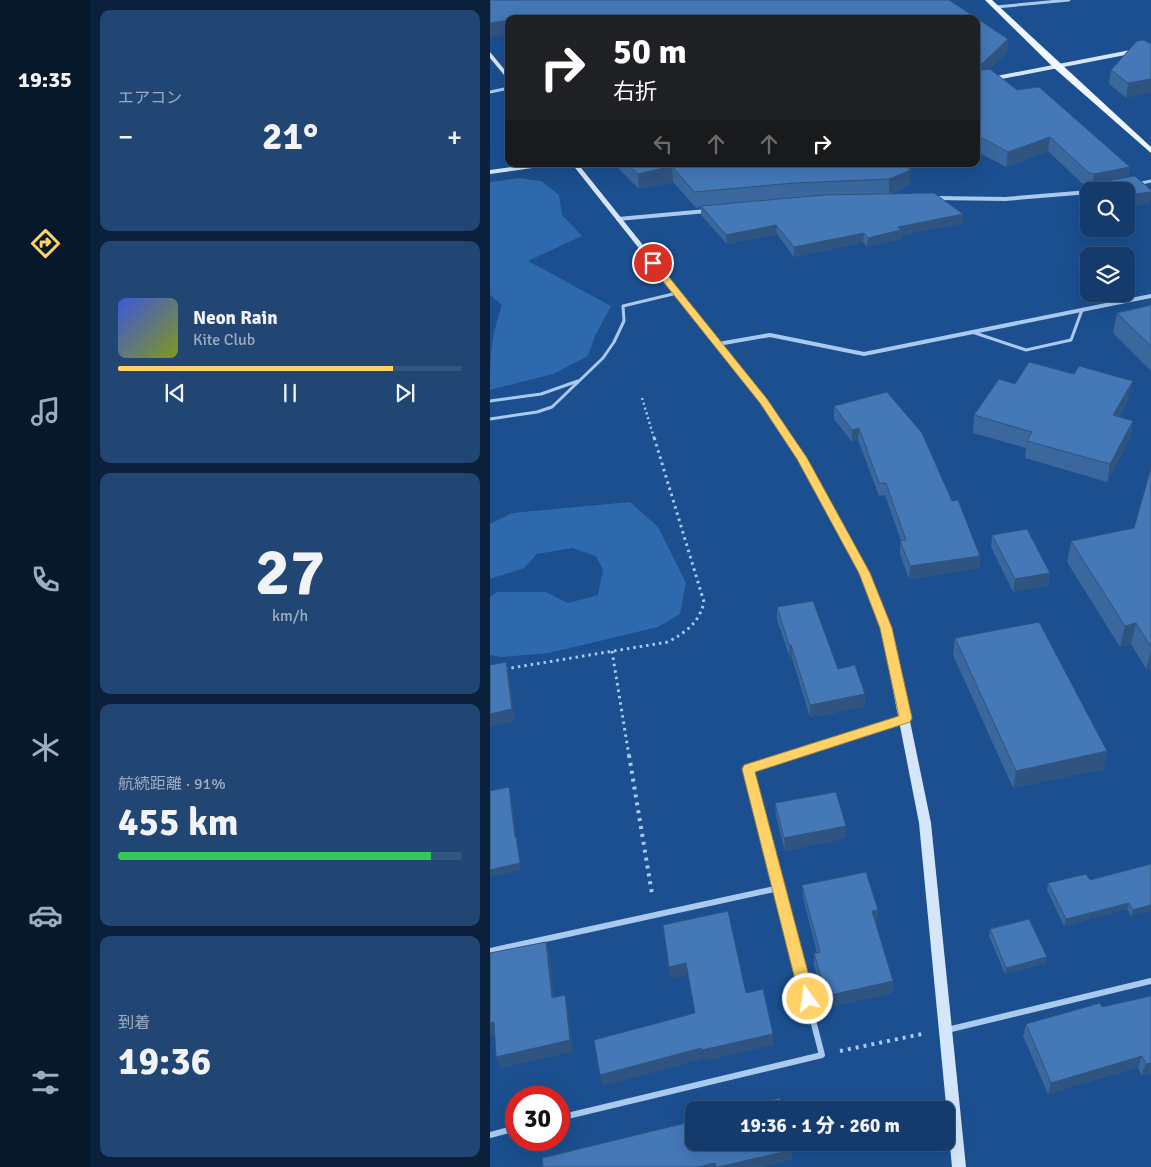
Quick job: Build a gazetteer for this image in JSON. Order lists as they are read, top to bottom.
{
  "page": {
    "tabs": "19:35",
    "tile": [
      "エアコン",
      ["27", "km/h"],
      ["航続距離 · 91%", "455 km"],
      ["到着", "19:36"]
    ],
    "turn": ["50 m", "右折"],
    "heat": ["−", "21°", "+"],
    "song": ["Neon Rain", "Kite Club"],
    "limit": "30",
    "trip": "19:36 · 1 分 · 260 m"
  }
}
